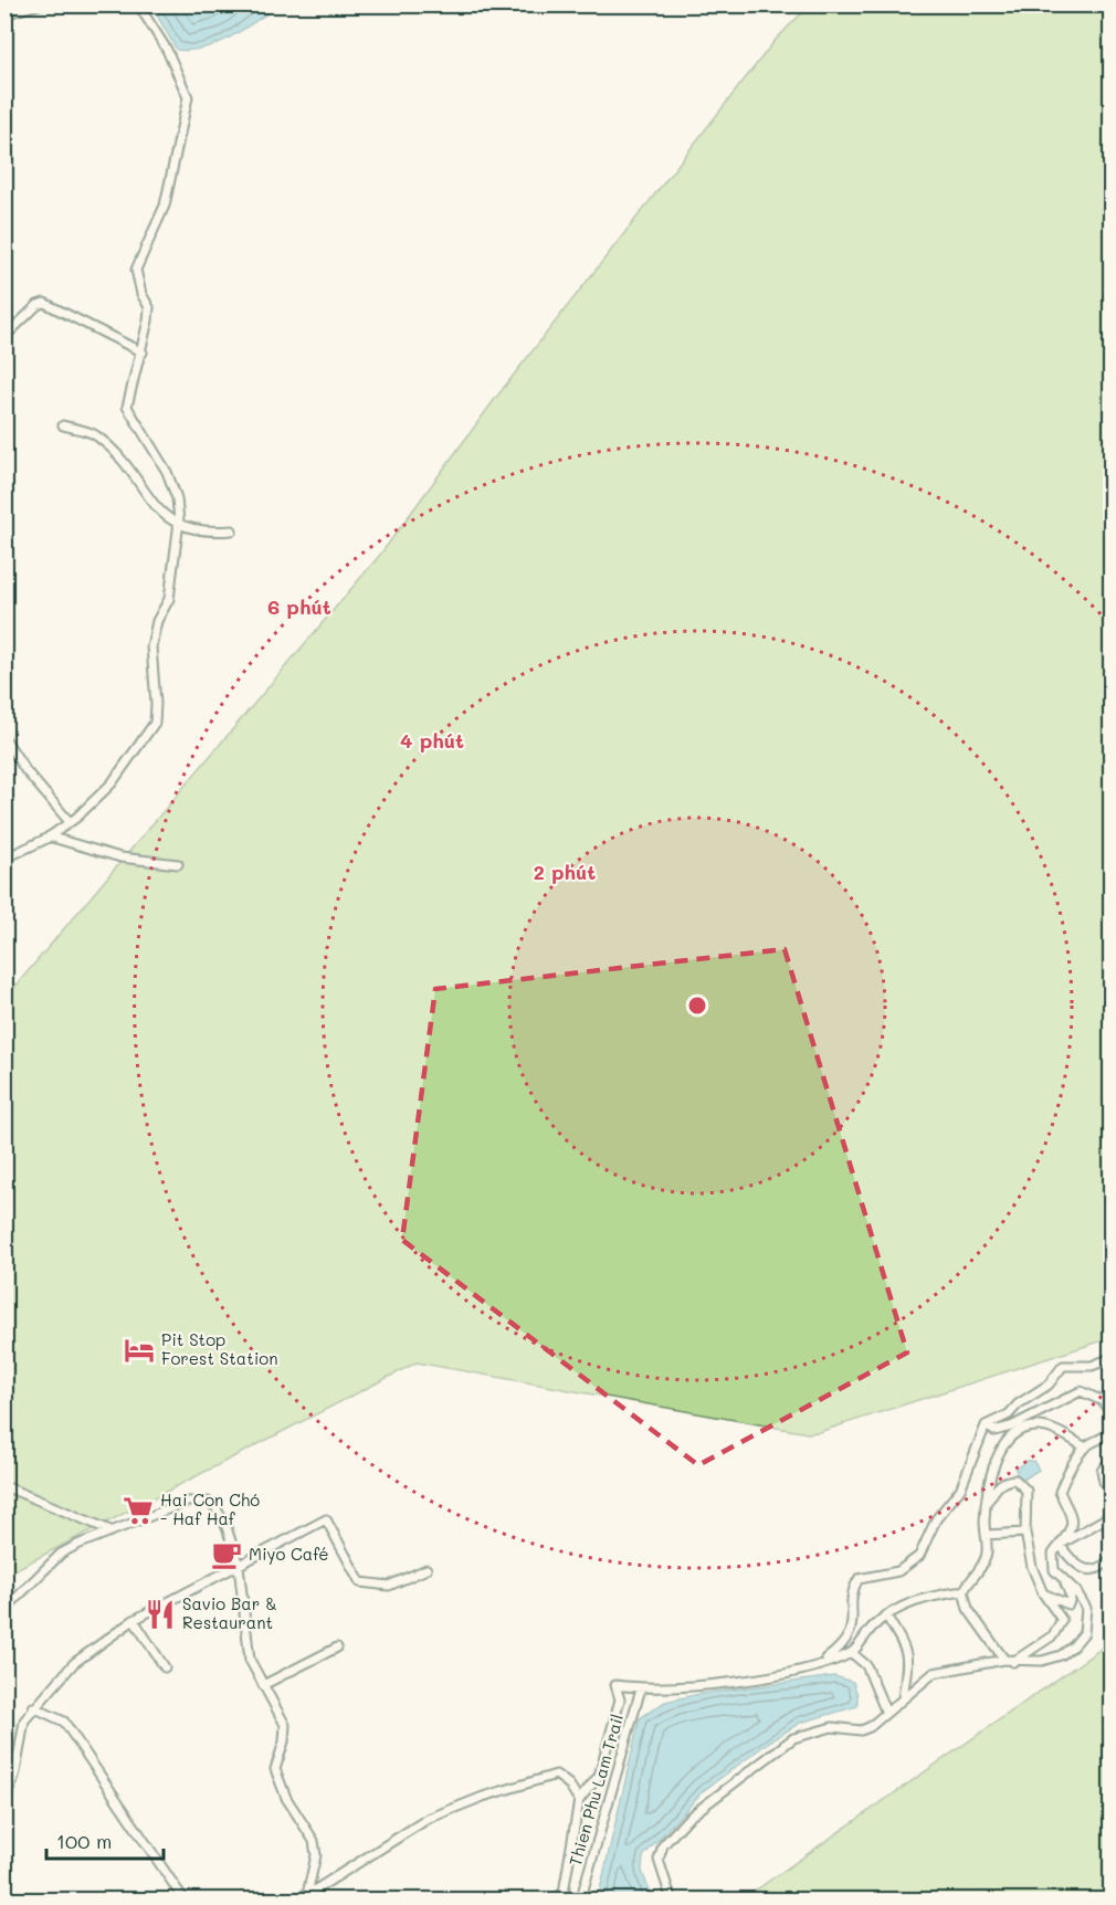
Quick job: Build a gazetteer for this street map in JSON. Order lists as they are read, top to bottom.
{
  "streets": {
    "street": ["Thien Phu Lam Trail"]
  },
  "places": {
    "hotel": ["Pit Stop Forest Station"],
    "supermarket": ["Hai Con Chó - Haf Haf"],
    "cafe": ["Miyo Café"],
    "restaurant": ["Savio Bar & Restaurant"]
  },
  "scale_bar": "100 m",
  "rings": ["6 phút", "4 phút", "2 phút"]
}
